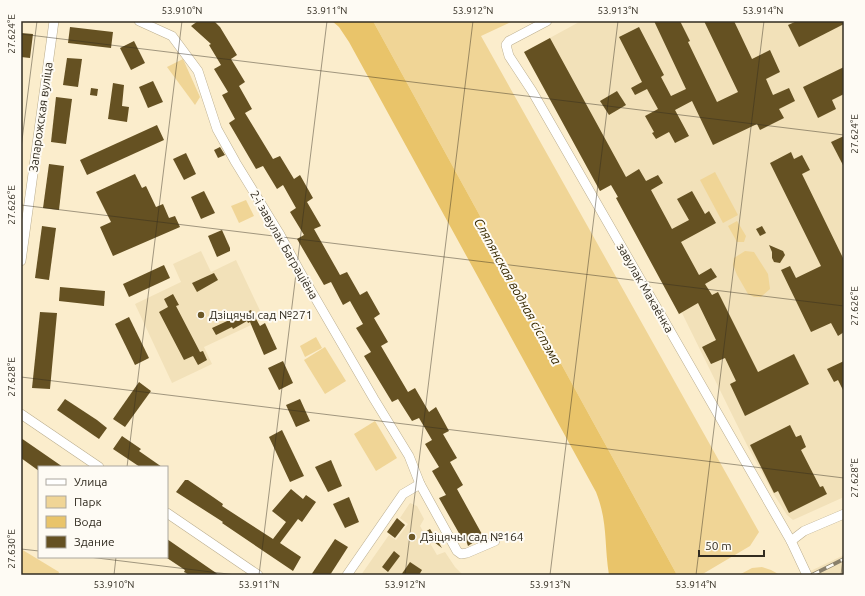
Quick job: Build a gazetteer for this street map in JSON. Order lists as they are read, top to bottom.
{
  "streets": {
    "street": ["Запарожская вуліца", "2-і завулак Баграціёна", "завулак Макаёнка"]
  },
  "water": ["Сляпянская водная сістэма"],
  "places": ["Дзіцячы сад №271", "Дзіцячы сад №164"],
  "legend": [
    "Улица",
    "Парк",
    "Вода",
    "Здание"
  ],
  "scale_bar": "50 m",
  "coordinates": [
    "53.910°N",
    "53.911°N",
    "53.912°N",
    "53.913°N",
    "53.914°N",
    "27.624°E",
    "27.626°E",
    "27.628°E",
    "27.630°E"
  ]
}
